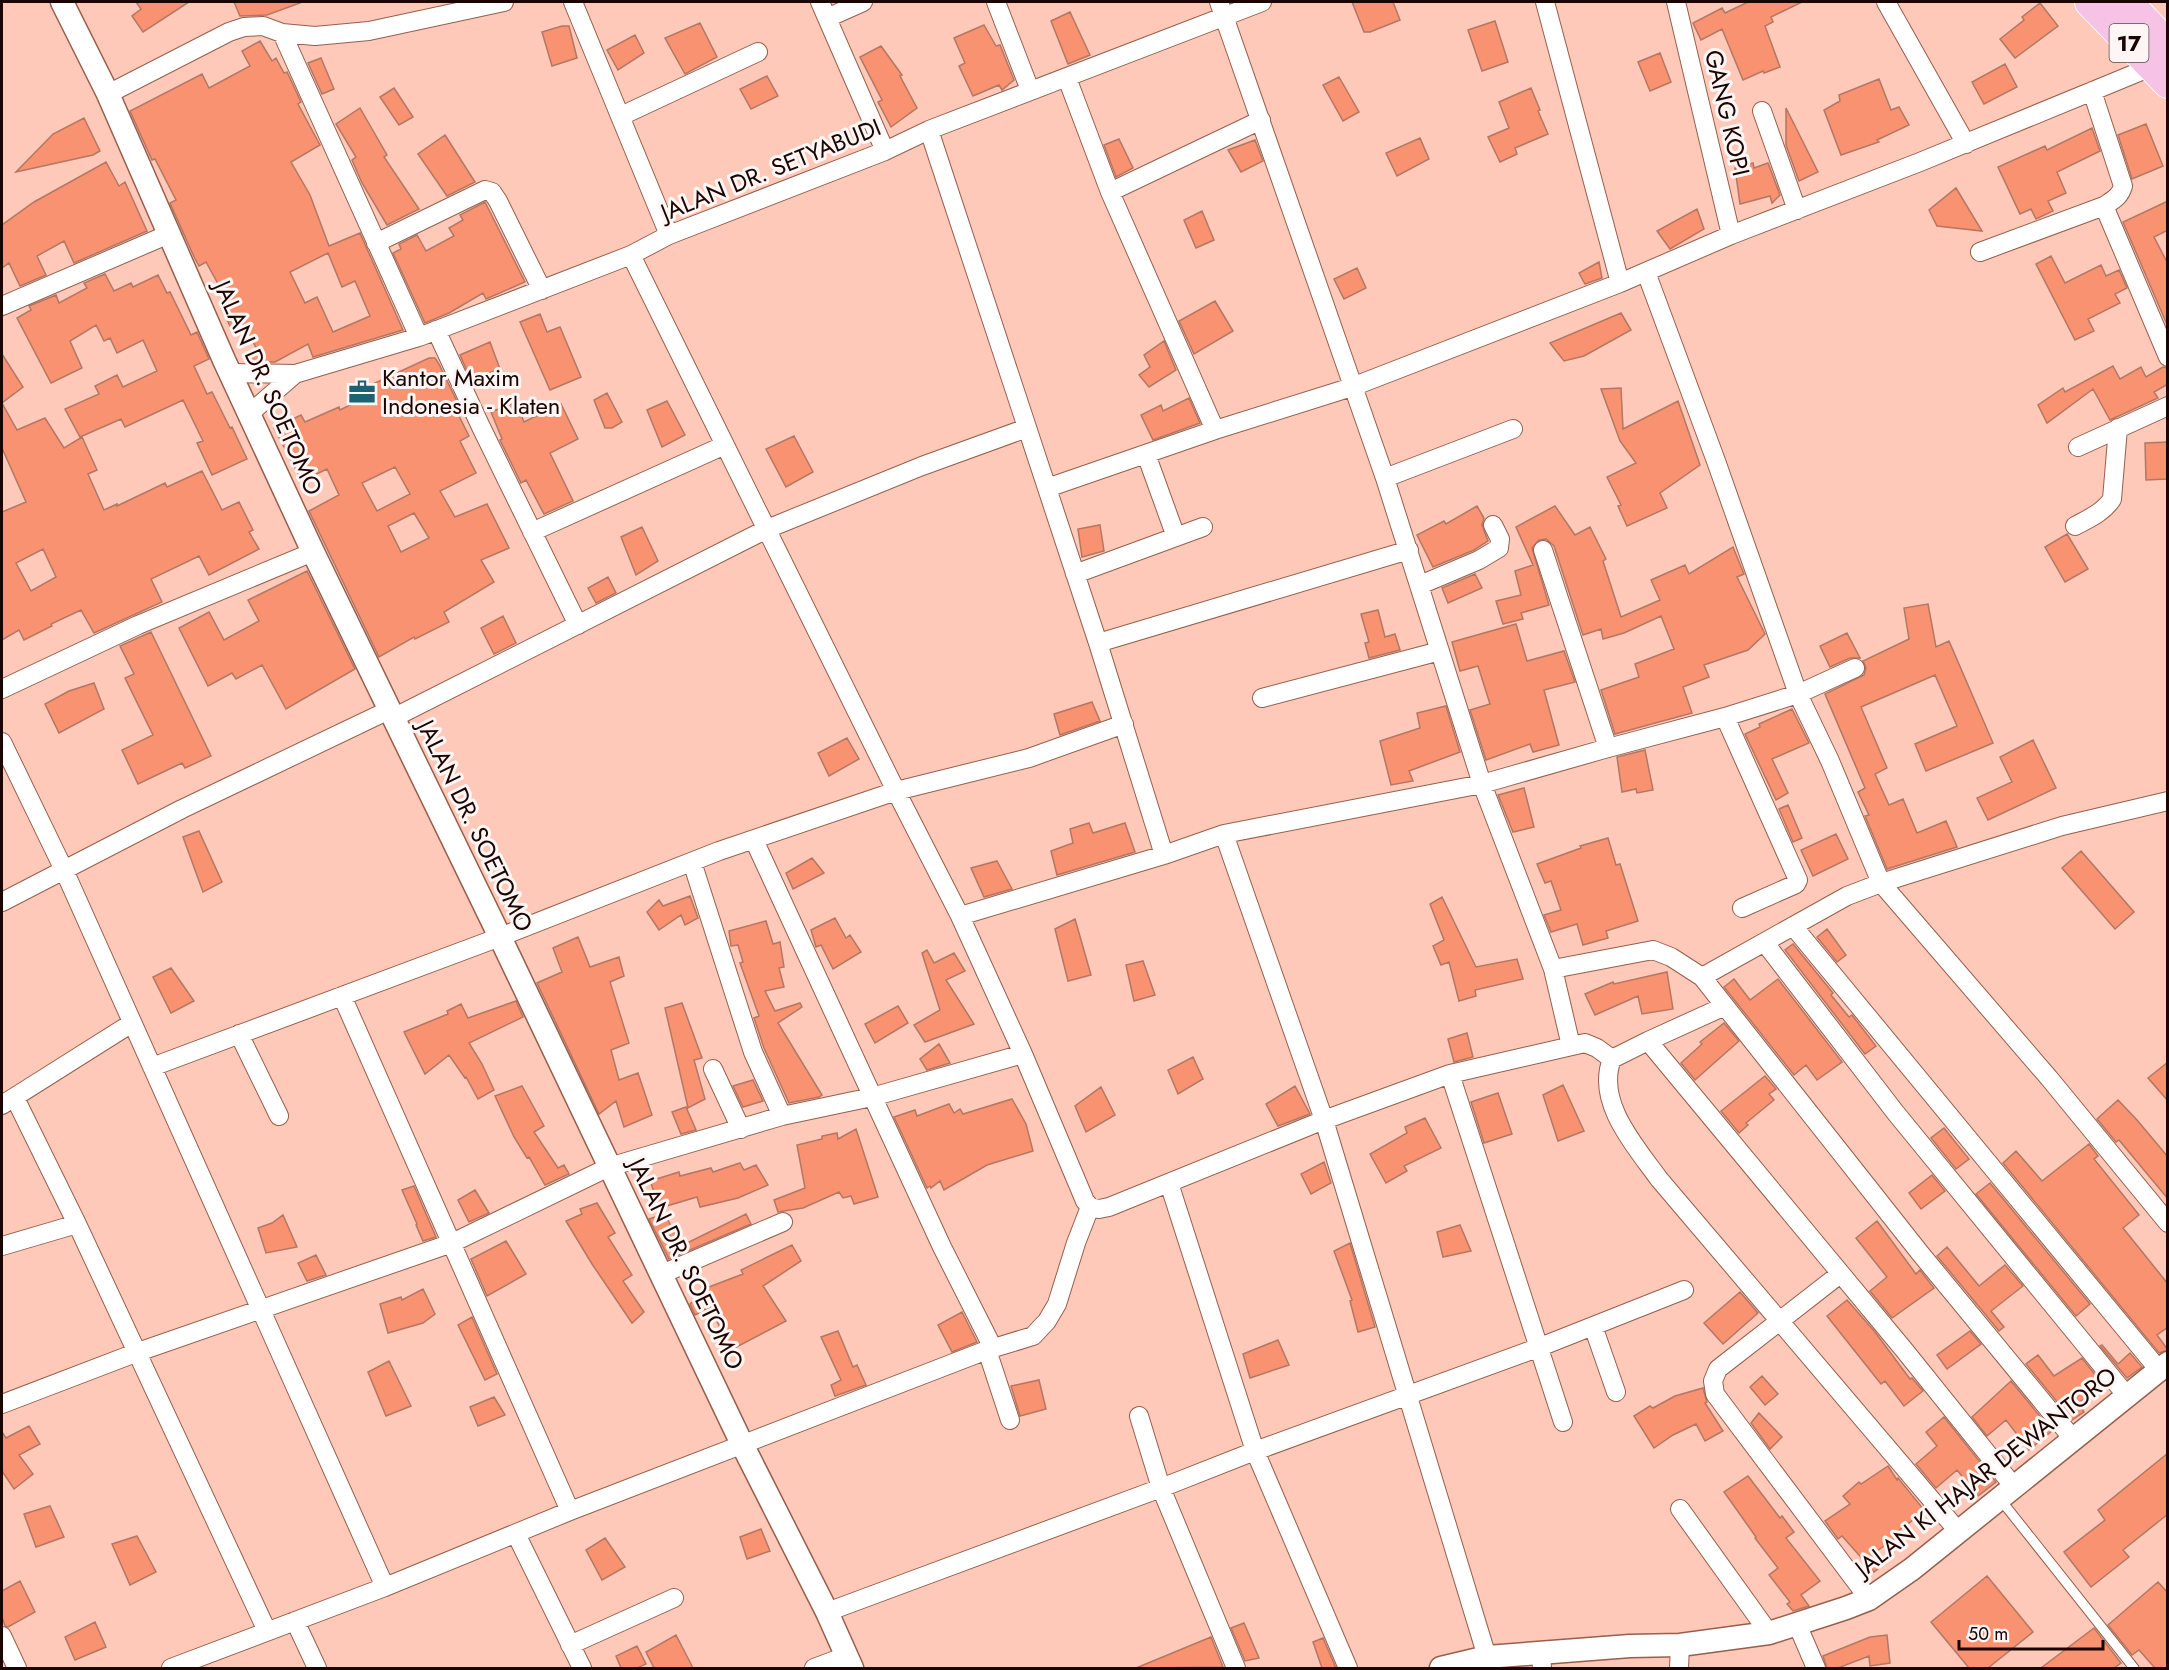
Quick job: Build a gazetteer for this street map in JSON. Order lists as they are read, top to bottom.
{
  "streets": {
    "highway": ["17"],
    "street": [
      "GANG KOPI",
      "JALAN DR. SETYABUDI",
      "JALAN DR. SOETOMO",
      "JALAN KI HAJAR DEWANTORO"
    ]
  },
  "crossings": [
    ["JALAN DR. SETYABUDI", "JALAN DR. SOETOMO"]
  ],
  "places": {
    "office": ["Kantor Maxim Indonesia - Klaten"]
  },
  "scale_bar": "50 m"
}
